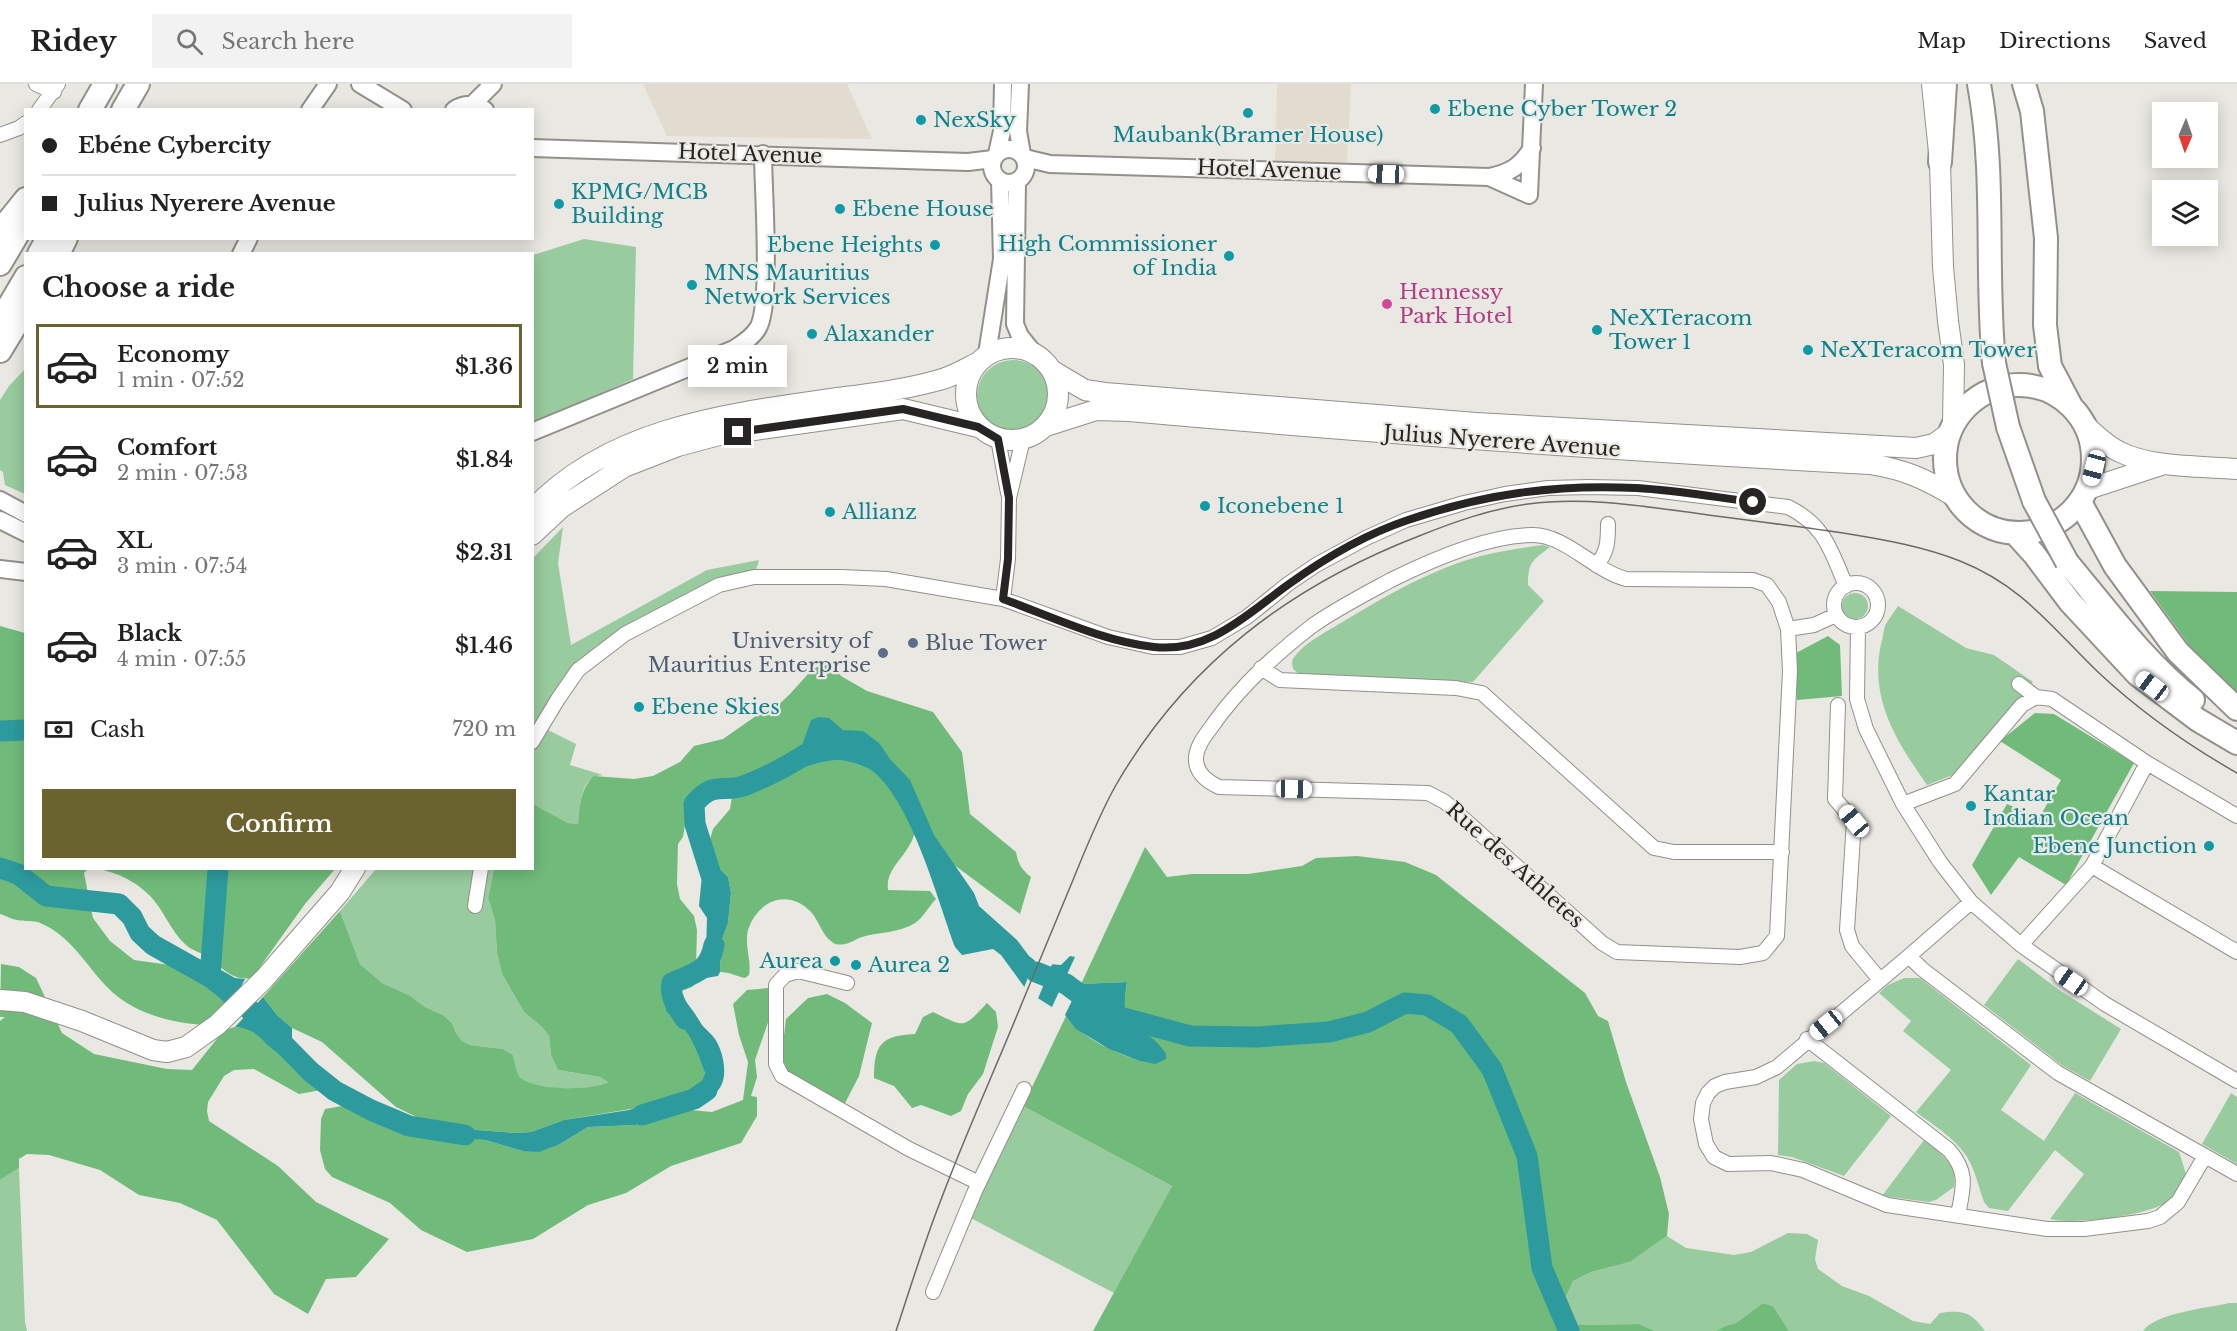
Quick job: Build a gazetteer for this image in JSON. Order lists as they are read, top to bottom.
{
  "streets": {
    "main road": ["Julius Nyerere Avenue"],
    "street": ["Hotel Avenue", "Rue des Athletes"]
  },
  "places": [
    "Ebene Cyber Tower 2",
    "Maubank(Bramer House)",
    "NexSky",
    "KPMG/MCB Building",
    "Ebene House",
    "Ebene Heights",
    "High Commissioner of India",
    "MNS Mauritius Network Services",
    "Hennessy Park Hotel",
    "NeXTeracom Tower 1",
    "Alaxander",
    "NeXTeracom Tower",
    "Iconebene 1",
    "Allianz",
    "Blue Tower",
    "University of Mauritius Enterprise",
    "Ebene Skies",
    "Kantar Indian Ocean",
    "Ebene Junction",
    "Aurea",
    "Aurea 2"
  ],
  "north": "bottom",
  "page": {
    "header": "Ridey",
    "search": "Search here",
    "nav": ["Map", "Directions", "Saved"],
    "banner": ["Ebéne Cybercity", "Julius Nyerere Avenue"],
    "heading": "Choose a ride",
    "list": [
      {
        "name": "Economy",
        "note": "1 min · 07:52",
        "value": "$1.36"
      },
      {
        "name": "Comfort",
        "note": "2 min · 07:53",
        "value": "$1.84"
      },
      {
        "name": "XL",
        "note": "3 min · 07:54",
        "value": "$2.31"
      },
      {
        "name": "Black",
        "note": "4 min · 07:55",
        "value": "$1.46"
      }
    ],
    "bubble": "2 min",
    "pay": ["Cash", "720 m"],
    "buttons": "Confirm"
  }
}
